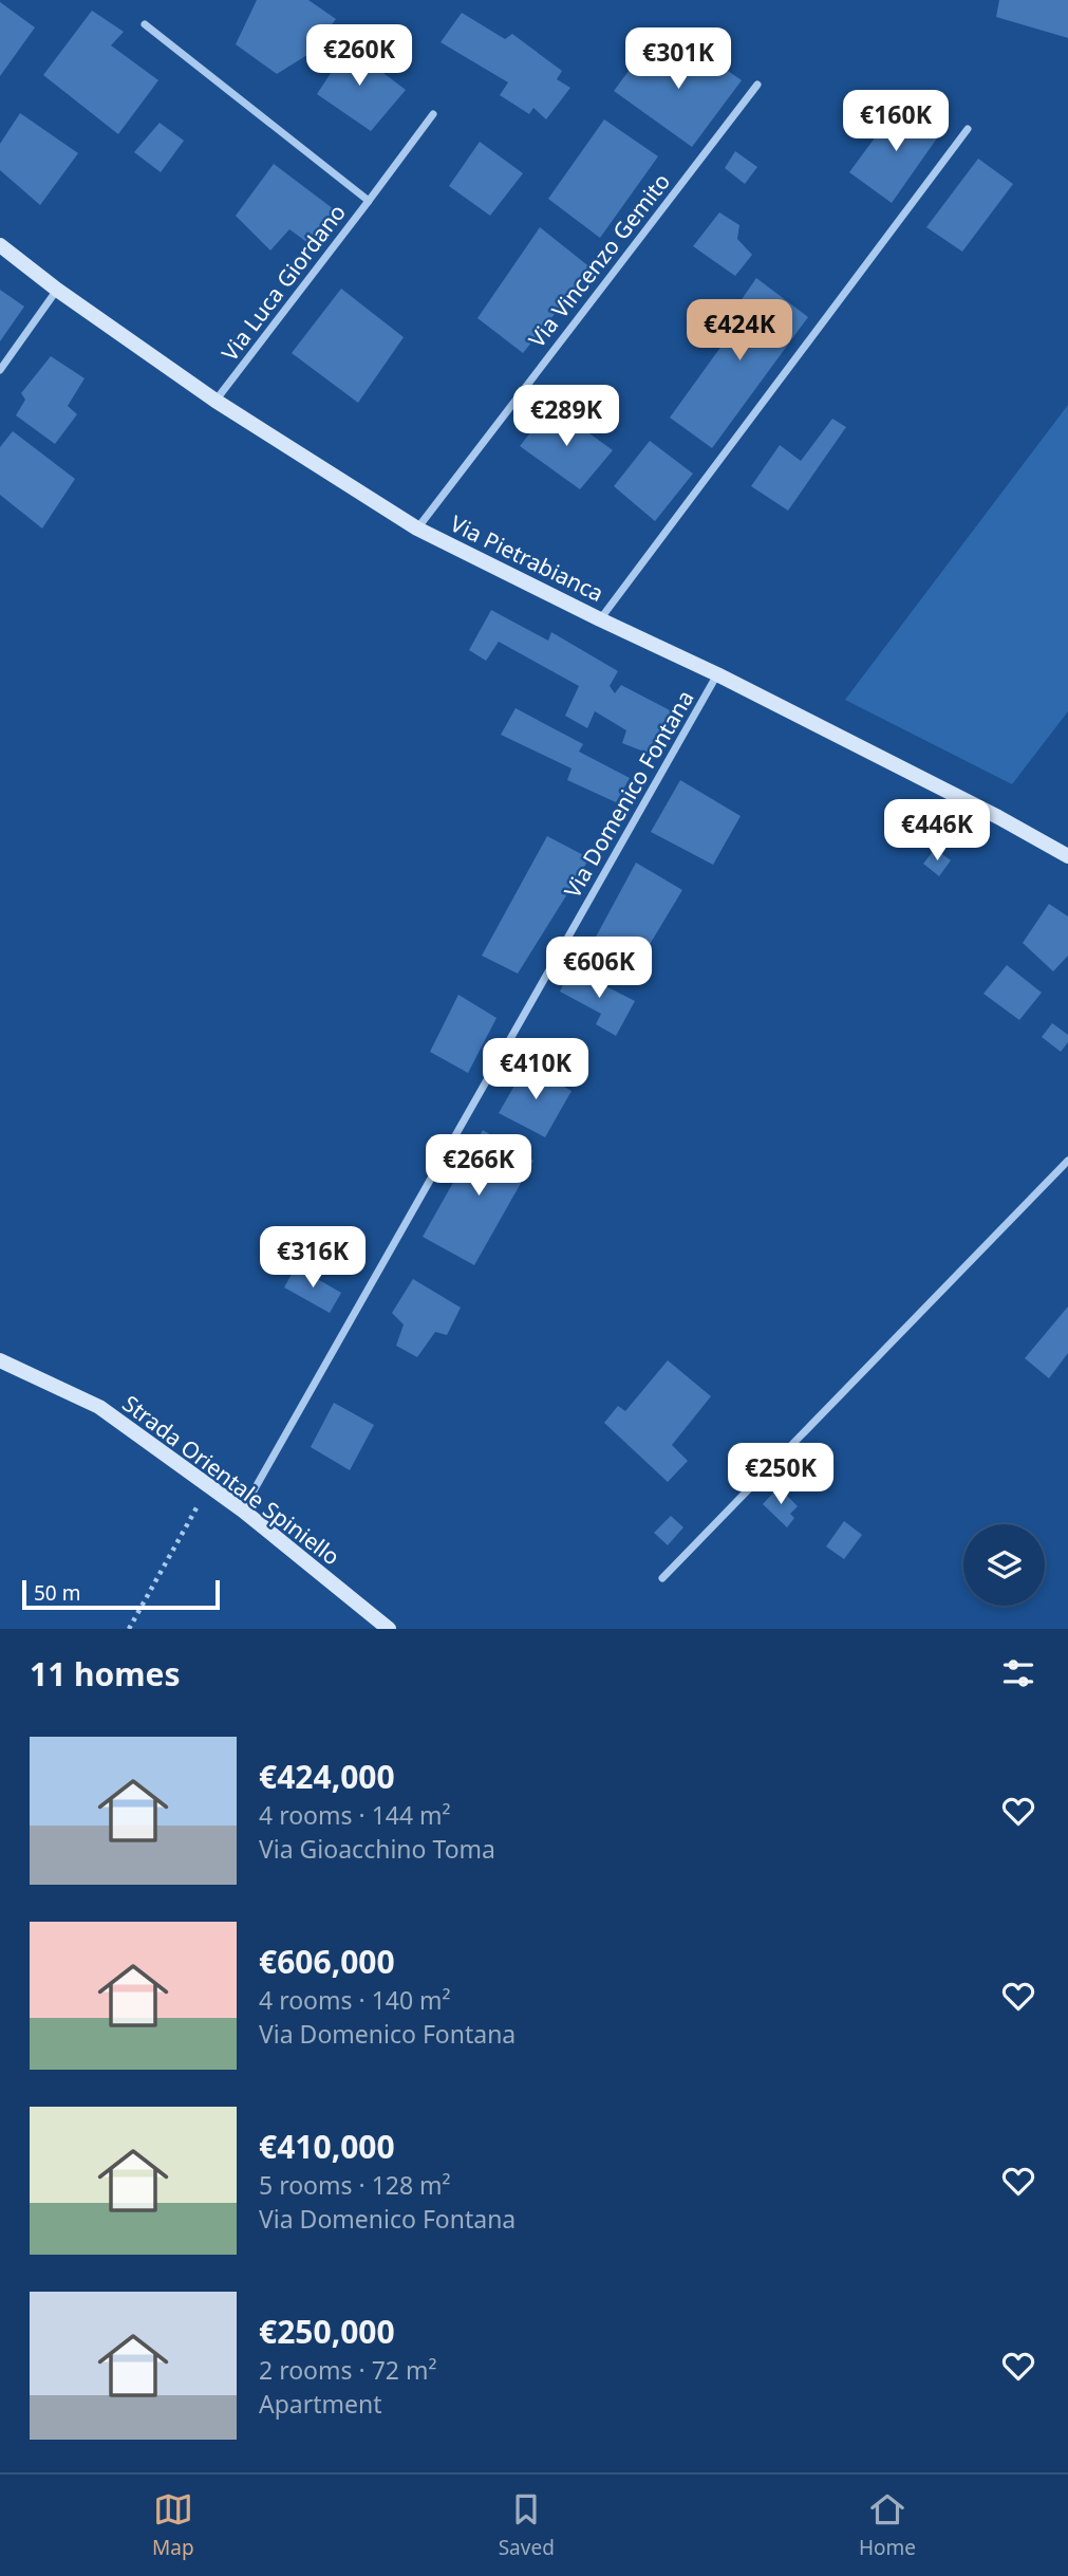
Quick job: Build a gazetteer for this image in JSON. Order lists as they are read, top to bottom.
{
  "streets": {
    "main road": ["Via Pietrabianca", "Strada Orientale Spiniello"],
    "street": ["Via Vincenzo Gemito", "Via Luca Giordano", "Via Domenico Fontana"]
  },
  "crossings": [
    ["Via Vincenzo Gemito", "Via Pietrabianca"],
    ["Via Luca Giordano", "Via Pietrabianca"],
    ["Via Pietrabianca", "Via Domenico Fontana"],
    ["Via Domenico Fontana", "Strada Orientale Spiniello"]
  ],
  "scale_bar": "50 m",
  "page": {
    "price": [
      "€260K",
      "€301K",
      "€160K",
      "€424K",
      "€289K",
      "€446K",
      "€606K",
      "€410K",
      "€266K",
      "€316K",
      "€250K"
    ],
    "scale": "50 m",
    "heading": "11 homes",
    "list": [
      {
        "name": "€424,000",
        "note": "4 rooms · 144 m² · Via Gioacchino Toma"
      },
      {
        "name": "€606,000",
        "note": "4 rooms · 140 m² · Via Domenico Fontana"
      },
      {
        "name": "€410,000",
        "note": "5 rooms · 128 m² · Via Domenico Fontana"
      },
      {
        "name": "€250,000",
        "note": "2 rooms · 72 m² · Apartment"
      }
    ],
    "tabs": ["Map", "Saved", "Home"]
  }
}
